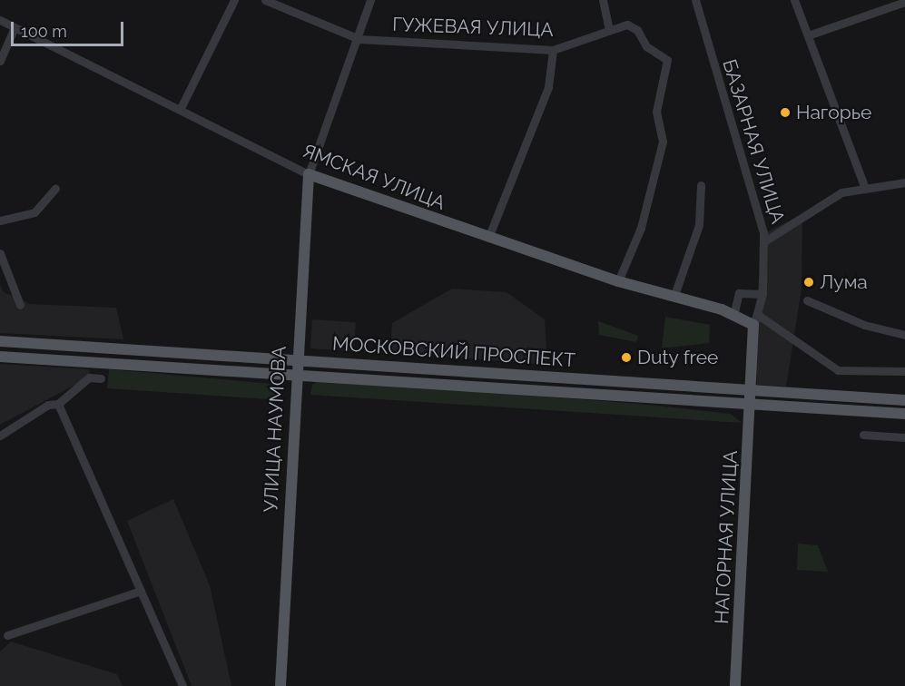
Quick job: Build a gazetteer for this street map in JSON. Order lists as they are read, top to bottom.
{
  "streets": {
    "main road": [
      "БАЗАРНАЯ УЛИЦА",
      "ЯМСКАЯ УЛИЦА",
      "МОСКОВСКИЙ ПРОСПЕКТ",
      "УЛИЦА НАУМОВА",
      "НАГОРНАЯ УЛИЦА"
    ],
    "street": ["ГУЖЕВАЯ УЛИЦА"]
  },
  "crossings": [
    ["ГУЖЕВАЯ УЛИЦА", "ЯМСКАЯ УЛИЦА"],
    ["БАЗАРНАЯ УЛИЦА", "ЯМСКАЯ УЛИЦА"],
    ["БАЗАРНАЯ УЛИЦА", "МОСКОВСКИЙ ПРОСПЕКТ"],
    ["БАЗАРНАЯ УЛИЦА", "НАГОРНАЯ УЛИЦА"],
    ["ЯМСКАЯ УЛИЦА", "УЛИЦА НАУМОВА"],
    ["МОСКОВСКИЙ ПРОСПЕКТ", "УЛИЦА НАУМОВА"],
    ["МОСКОВСКИЙ ПРОСПЕКТ", "НАГОРНАЯ УЛИЦА"]
  ],
  "places": ["Нагорье", "Лума", "Duty free"],
  "scale_bar": "100 m"
}
